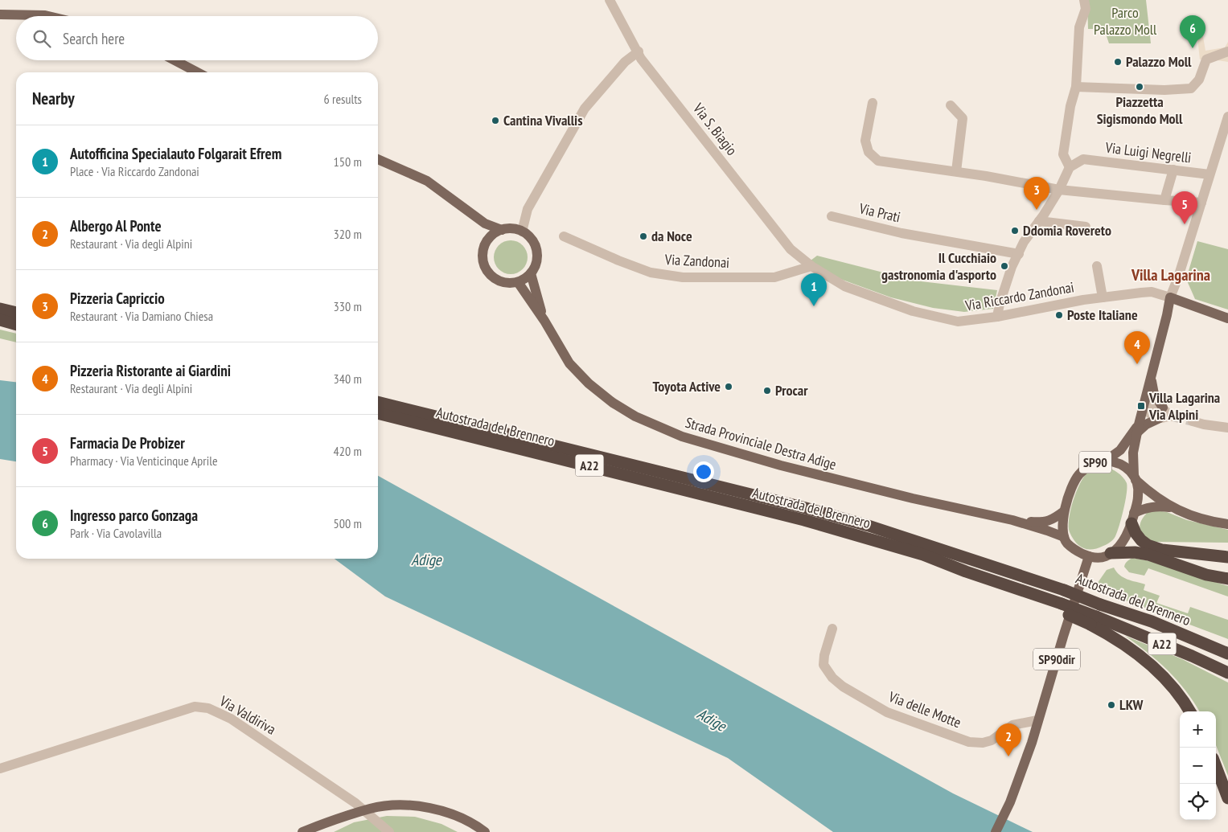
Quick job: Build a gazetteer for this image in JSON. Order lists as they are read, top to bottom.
{
  "streets": {
    "highway": ["Autostrada del Brennero", "A22"],
    "main road": ["Strada Provinciale Destra Adige", "SP90", "SP90dir"],
    "street": [
      "Via S. Biagio",
      "Via Luigi Negrelli",
      "Via Prati",
      "Via Zandonai",
      "Via Riccardo Zandonai",
      "Via delle Motte",
      "Via Valdiriva"
    ]
  },
  "crossings": [
    ["Via S. Biagio", "Via Zandonai"],
    ["Via S. Biagio", "Via Riccardo Zandonai"],
    ["Via Zandonai", "Via Riccardo Zandonai"],
    ["Strada Provinciale Destra Adige", "SP90"],
    ["Strada Provinciale Destra Adige", "SP90dir"],
    ["SP90", "SP90dir"],
    ["SP90dir", "Via delle Motte"]
  ],
  "districts": ["Villa Lagarina"],
  "water": ["Adige"],
  "parks": ["Parco Palazzo Moll"],
  "places": {
    "other": [
      "Palazzo Moll",
      "Piazzetta Sigismondo Moll",
      "Cantina Vivallis",
      "Ddomia Rovereto",
      "da Noce",
      "Il Cucchiaio gastronomia d'asporto",
      "Poste Italiane",
      "Toyota Active",
      "Procar",
      "LKW"
    ],
    "transit": ["Villa Lagarina Via Alpini"]
  },
  "page": {
    "pins": [
      "6",
      "3",
      "5",
      "1",
      "4",
      "2"
    ],
    "search": "Search here",
    "heading": ["Nearby", "6 results"],
    "list": [
      {
        "mark": "1",
        "name": "Autofficina Specialauto Folgarait Efrem",
        "note": "Place · Via Riccardo Zandonai",
        "value": "150 m"
      },
      {
        "mark": "2",
        "name": "Albergo Al Ponte",
        "note": "Restaurant · Via degli Alpini",
        "value": "320 m"
      },
      {
        "mark": "3",
        "name": "Pizzeria Capriccio",
        "note": "Restaurant · Via Damiano Chiesa",
        "value": "330 m"
      },
      {
        "mark": "4",
        "name": "Pizzeria Ristorante ai Giardini",
        "note": "Restaurant · Via degli Alpini",
        "value": "340 m"
      },
      {
        "mark": "5",
        "name": "Farmacia De Probizer",
        "note": "Pharmacy · Via Venticinque Aprile",
        "value": "420 m"
      },
      {
        "mark": "6",
        "name": "Ingresso parco Gonzaga",
        "note": "Park · Via Cavolavilla",
        "value": "500 m"
      }
    ],
    "map_buttons": ["+", "−"]
  }
}
